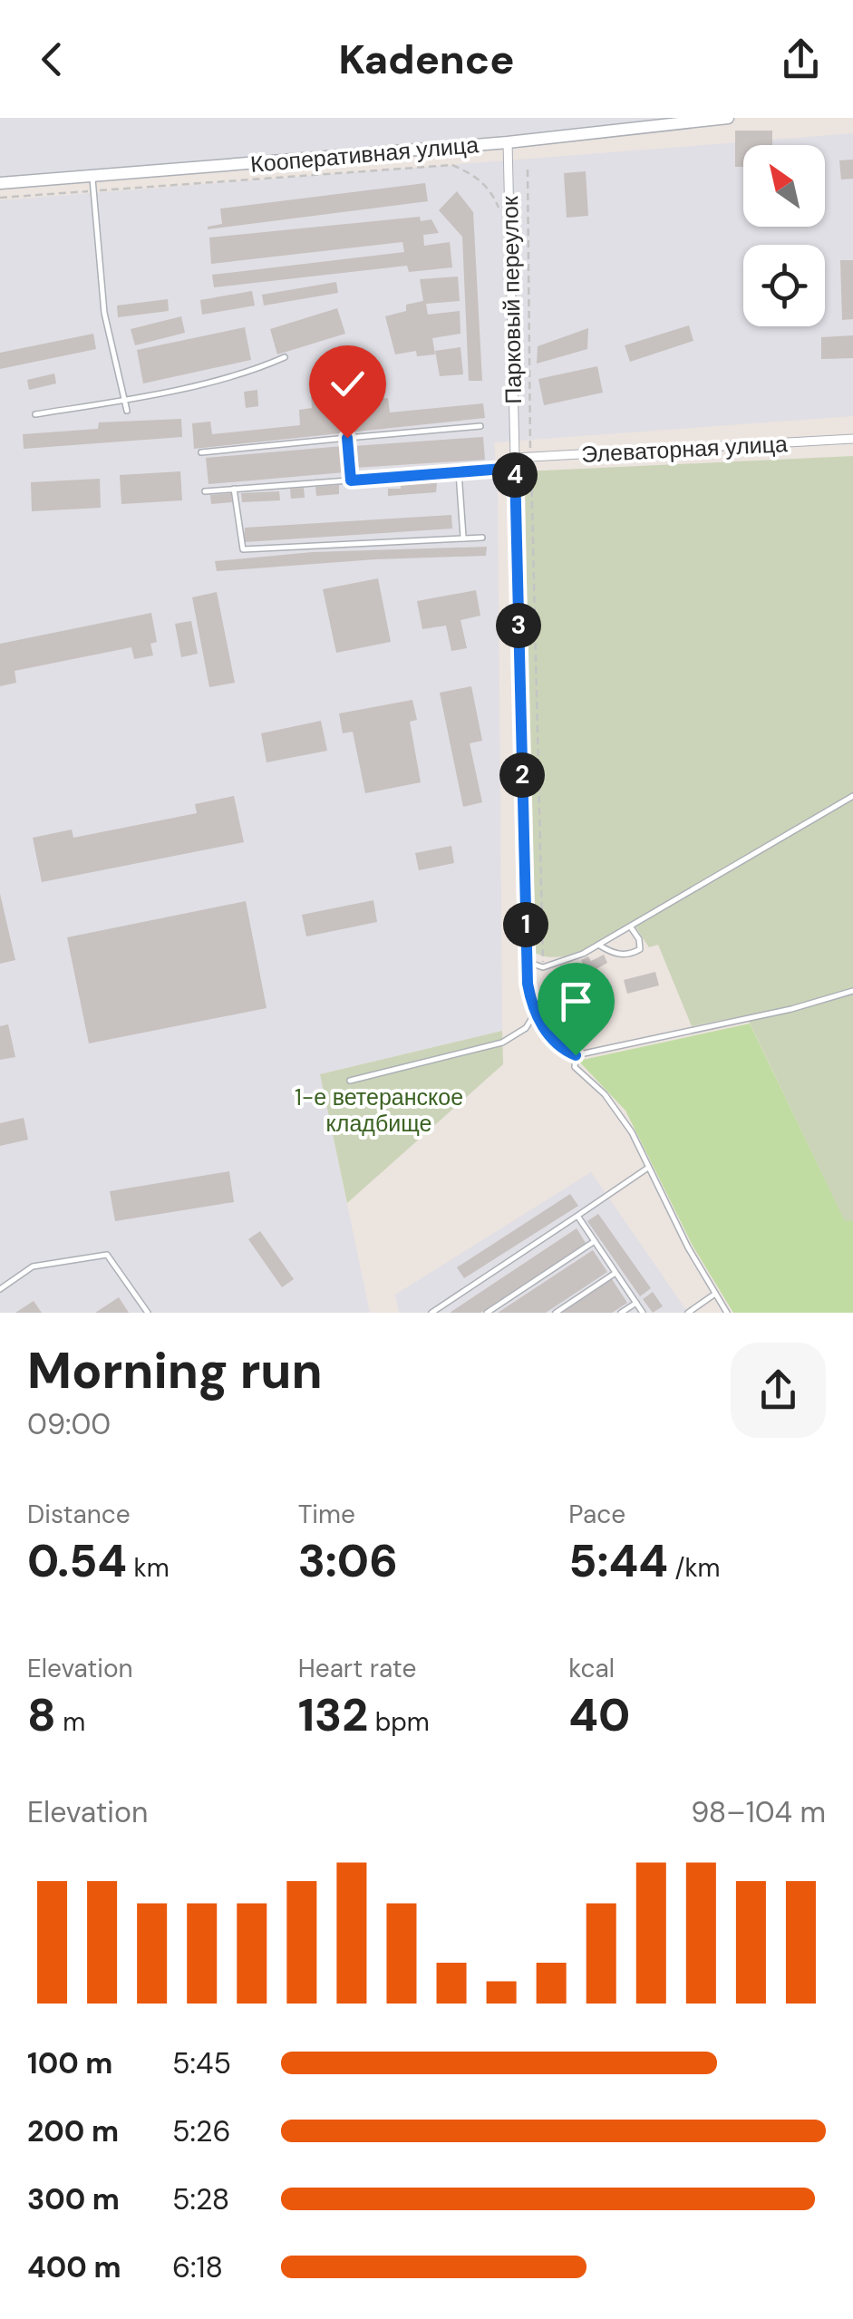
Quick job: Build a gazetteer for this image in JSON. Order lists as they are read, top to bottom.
{
  "streets": {
    "main road": ["Кооперативная улица"],
    "street": ["Парковый переулок", "Элеваторная улица"]
  },
  "crossings": [
    ["Кооперативная улица", "Парковый переулок"],
    ["Парковый переулок", "Элеваторная улица"]
  ],
  "parks": ["1-е ветеранское кладбище"],
  "north": "top left",
  "page": {
    "header": "Kadence",
    "pins": [
      "4",
      "3",
      "2",
      "1"
    ],
    "heading": ["Morning run", "09:00"],
    "stats": [
      ["Distance", "0.54 km"],
      ["Time", "3:06"],
      ["Pace", "5:44 /km"],
      ["Elevation", "8 m"],
      ["Heart rate", "132 bpm"],
      ["kcal", "40"]
    ],
    "chart": ["Elevation", "98–104 m"],
    "list": [
      {
        "name": "100 m",
        "note": "5:45"
      },
      {
        "name": "200 m",
        "note": "5:26"
      },
      {
        "name": "300 m",
        "note": "5:28"
      },
      {
        "name": "400 m",
        "note": "6:18"
      }
    ]
  }
}
